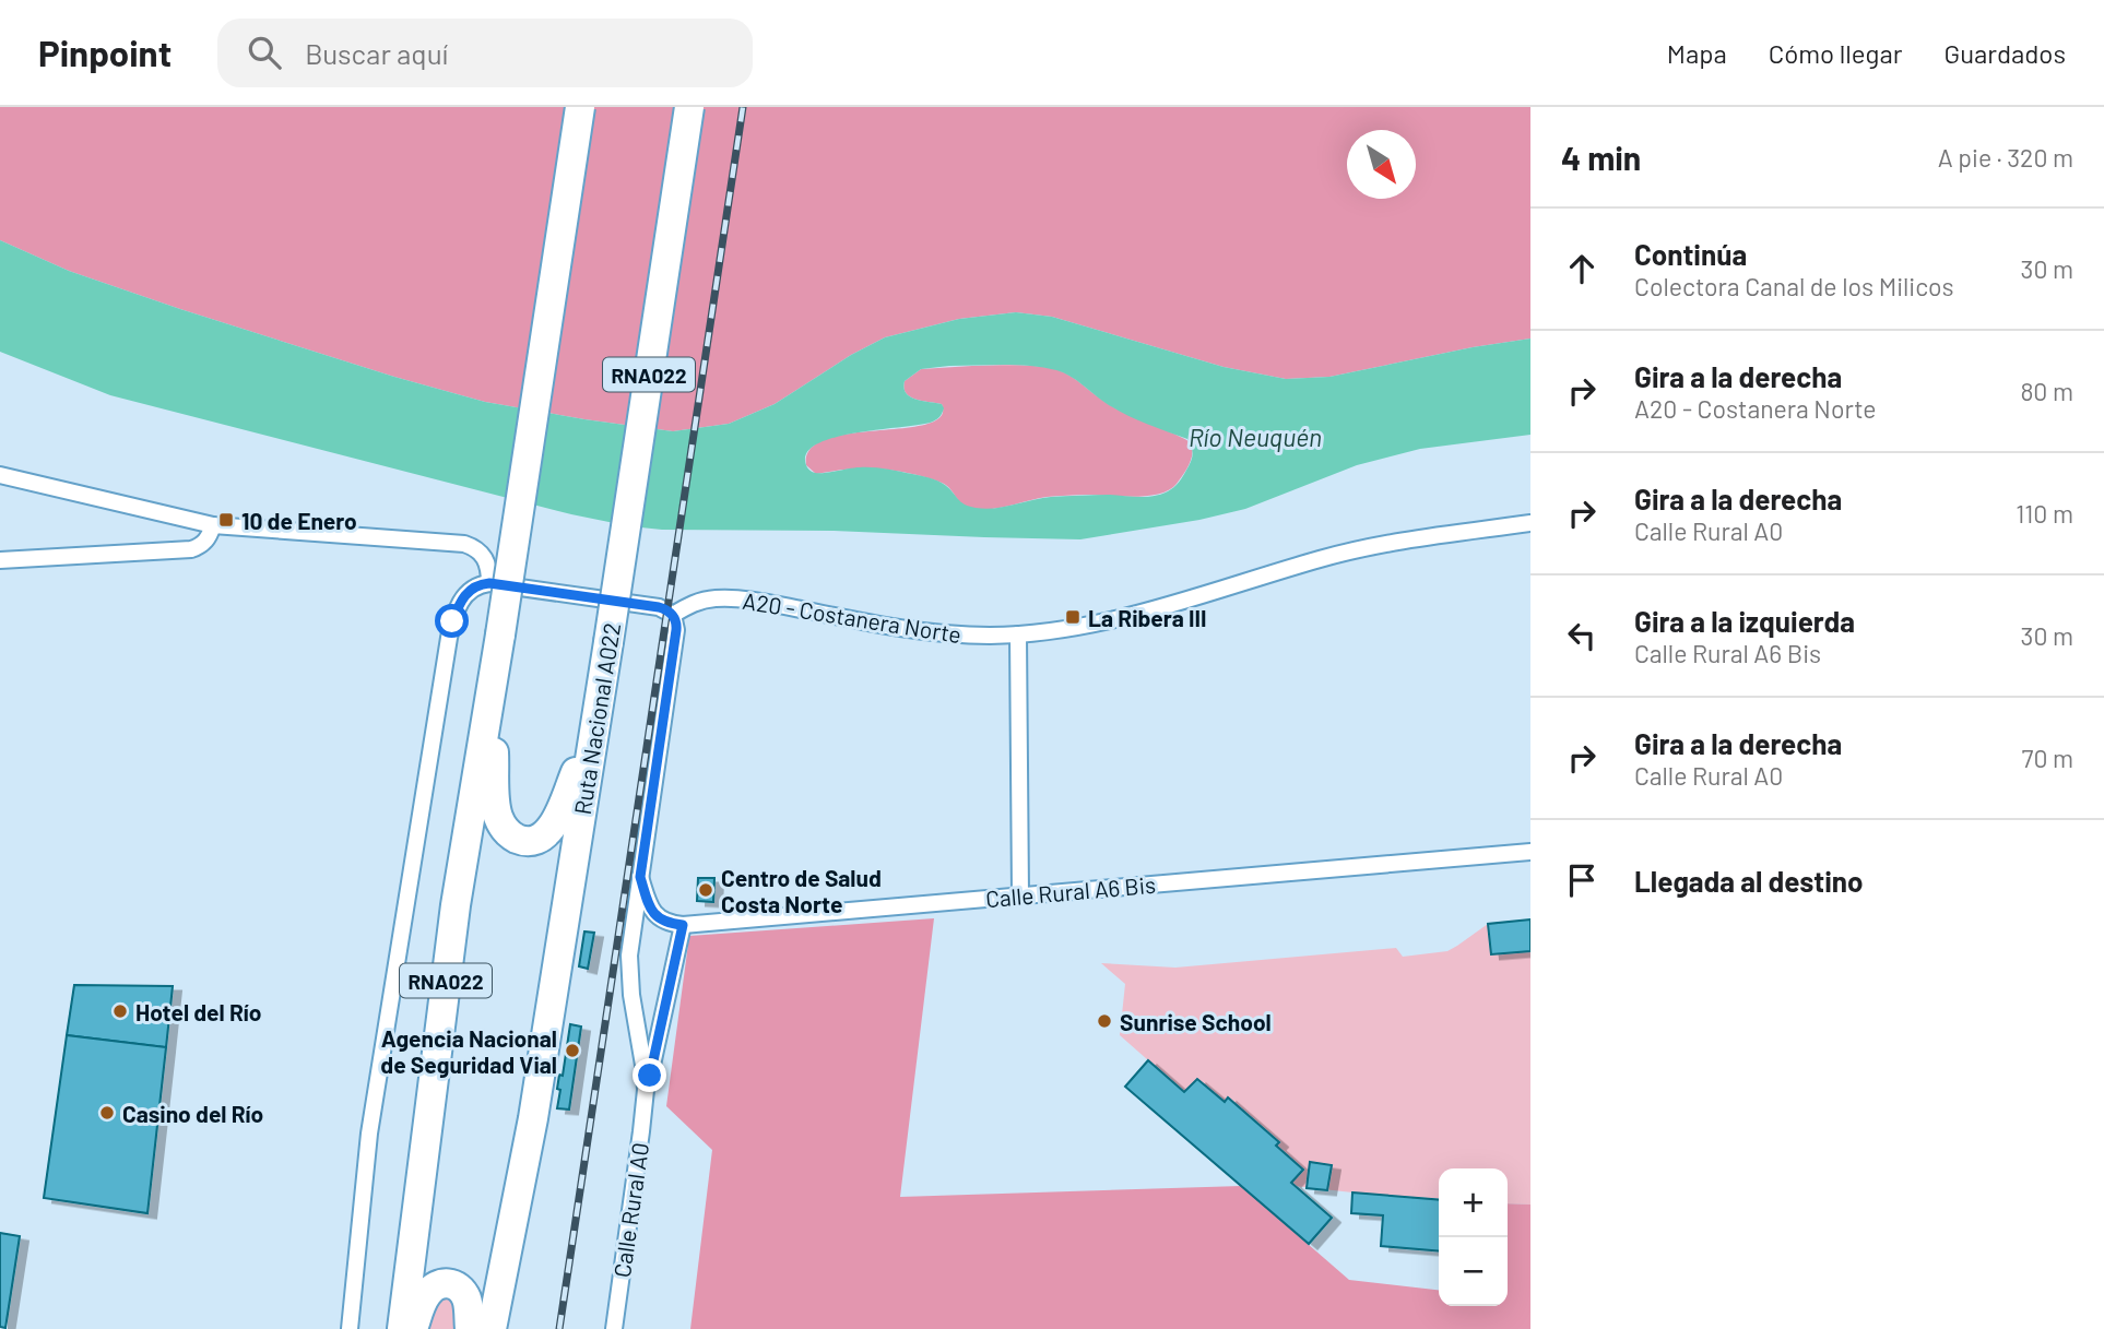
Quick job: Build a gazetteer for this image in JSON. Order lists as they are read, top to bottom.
{
  "streets": {
    "highway": ["RNA022", "Ruta Nacional A022"],
    "street": ["A20 - Costanera Norte", "Calle Rural A6 Bis", "Calle Rural A0"]
  },
  "crossings": [
    ["A20 - Costanera Norte", "Calle Rural A0"],
    ["Calle Rural A6 Bis", "Calle Rural A0"]
  ],
  "water": ["Río Neuquén"],
  "places": {
    "transit": ["10 de Enero", "La Ribera III"],
    "other": [
      "Centro de Salud Costa Norte",
      "Hotel del Río",
      "Sunrise School",
      "Agencia Nacional de Seguridad Vial",
      "Casino del Río"
    ]
  },
  "north": "bottom right",
  "page": {
    "header": "Pinpoint",
    "search": "Buscar aquí",
    "nav": ["Mapa", "Cómo llegar", "Guardados"],
    "heading": ["4 min", "A pie · 320 m"],
    "list": [
      ["Continúa", "Colectora Canal de los Milicos", "30 m"],
      ["Gira a la derecha", "A20 - Costanera Norte", "80 m"],
      ["Gira a la derecha", "Calle Rural A0", "110 m"],
      ["Gira a la izquierda", "Calle Rural A6 Bis", "30 m"],
      ["Gira a la derecha", "Calle Rural A0", "70 m"],
      "Llegada al destino"
    ],
    "map_buttons": ["+", "−"]
  }
}
